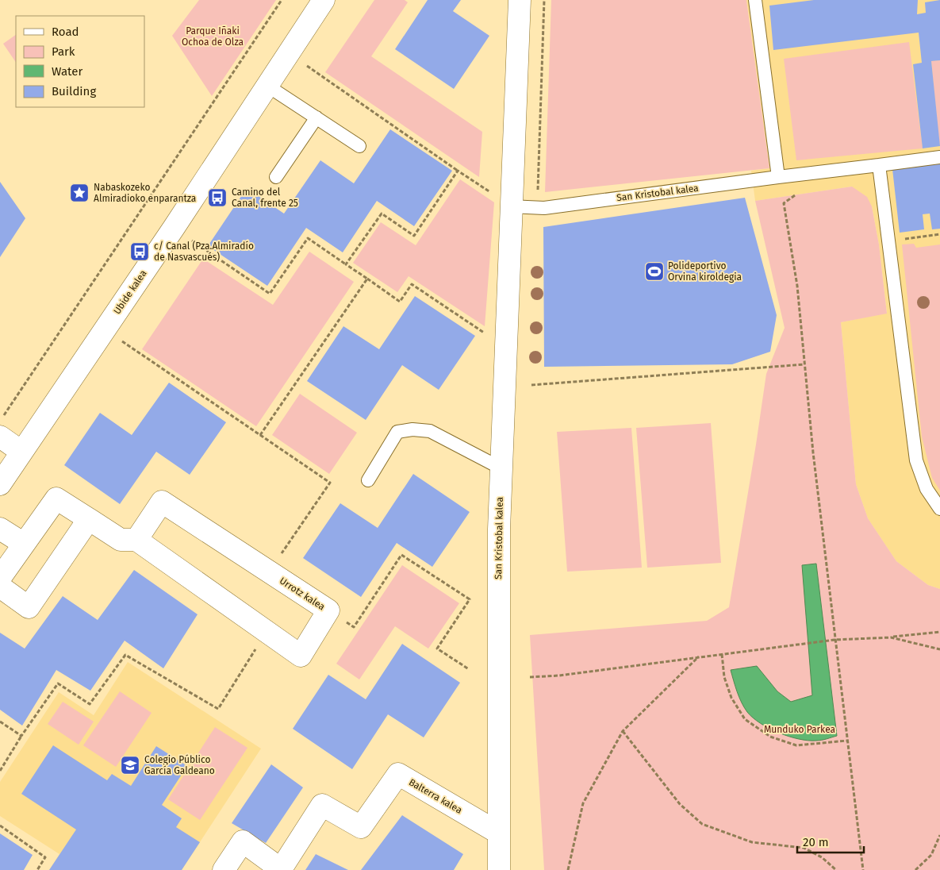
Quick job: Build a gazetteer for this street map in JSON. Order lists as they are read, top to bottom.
{
  "streets": {
    "street": [
      "San Kristobal kalea",
      "Ubide kalea",
      "Urrotz kalea",
      "Balterra kalea"
    ]
  },
  "crossings": [
    ["San Kristobal kalea", "Balterra kalea"]
  ],
  "parks": ["Parque Iñaki Ochoa de Olza", "Munduko Parkea"],
  "places": {
    "place": ["Nabaskozeko Almiradioko enparantza"],
    "bus stop": ["Camino del Canal, frente 25", "c/ Canal (Pza.Almiradío de Nasvascués)"],
    "sports": ["Polideportivo Orvina kiroldegia"],
    "school or university": ["Colegio Público García Galdeano"]
  },
  "legend": [
    "Road",
    "Park",
    "Water",
    "Building"
  ],
  "scale_bar": "20 m"
}
